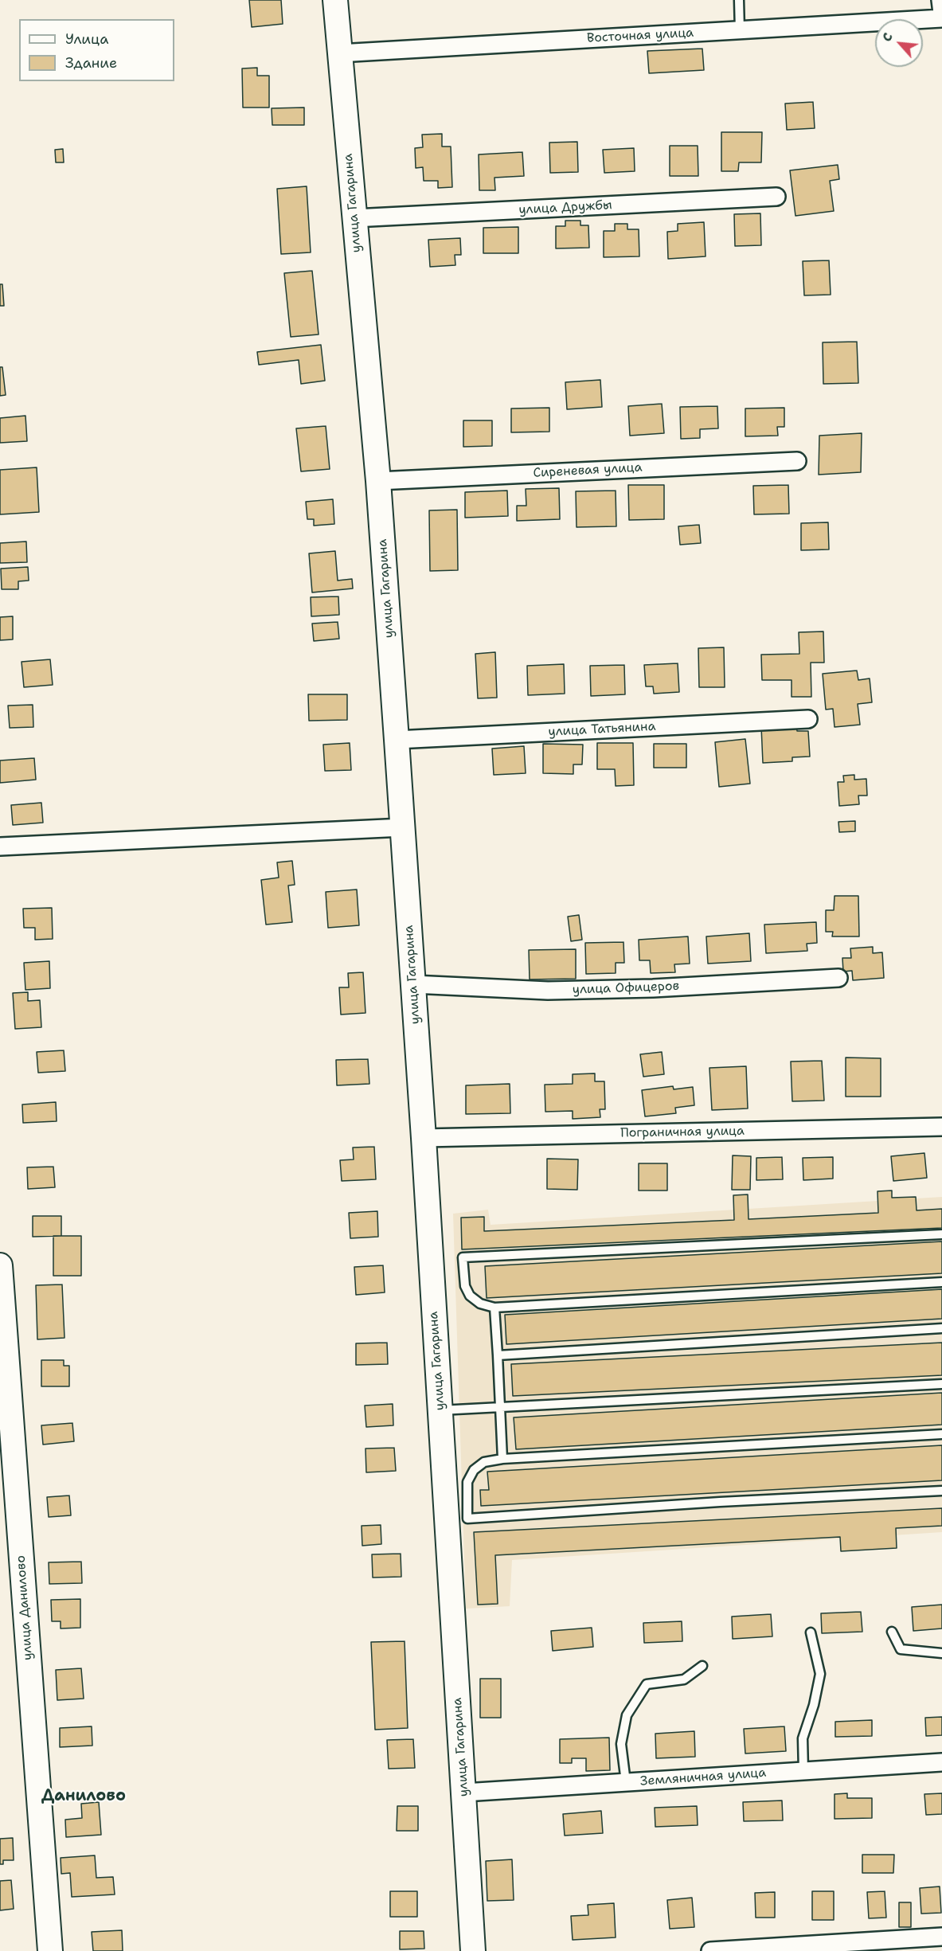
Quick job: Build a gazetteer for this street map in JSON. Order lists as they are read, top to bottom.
{
  "streets": {
    "street": [
      "Восточная улица",
      "улица Гагарина",
      "улица Дружбы",
      "Сиреневая улица",
      "улица Татьянина",
      "улица Офицеров",
      "Пограничная улица",
      "улица Данилово",
      "Земляничная улица"
    ]
  },
  "crossings": [
    ["Восточная улица", "улица Гагарина"],
    ["улица Гагарина", "улица Дружбы"],
    ["улица Гагарина", "Сиреневая улица"],
    ["улица Гагарина", "улица Татьянина"],
    ["улица Гагарина", "улица Офицеров"],
    ["улица Гагарина", "Пограничная улица"],
    ["улица Гагарина", "Земляничная улица"]
  ],
  "districts": ["Данилово"],
  "legend": ["Улица", "Здание"],
  "north": "top left"
}
